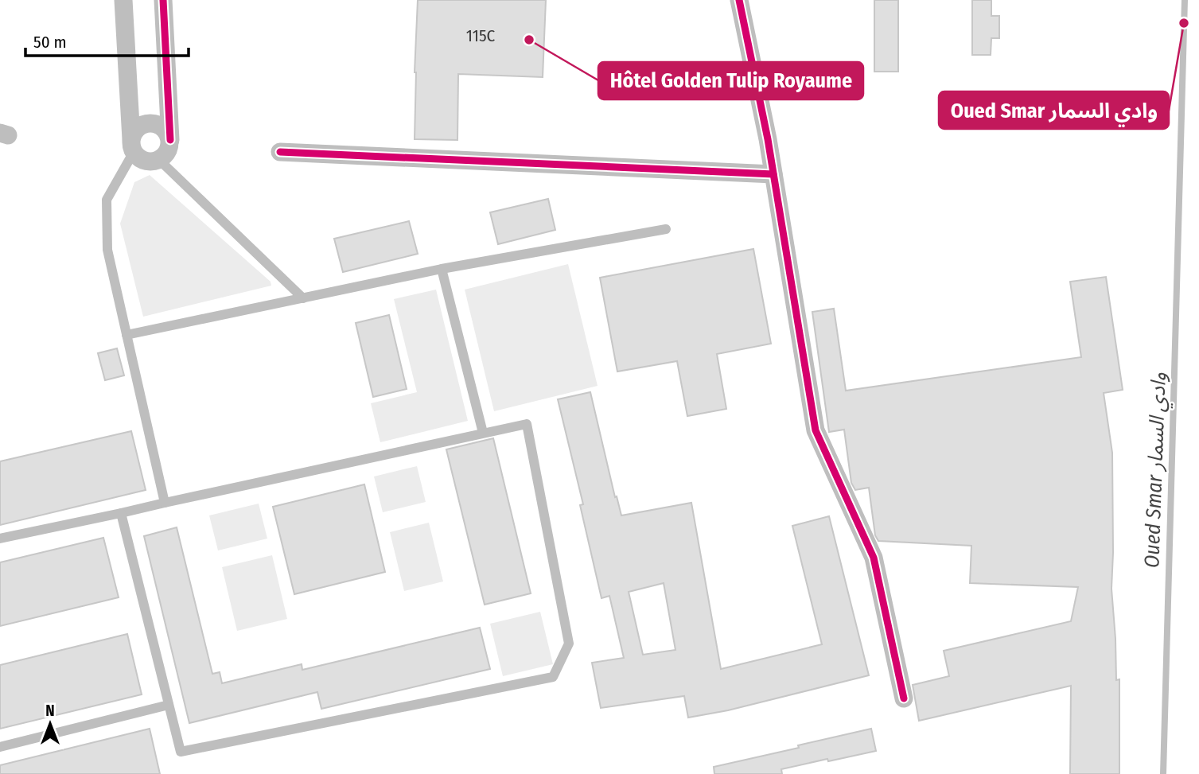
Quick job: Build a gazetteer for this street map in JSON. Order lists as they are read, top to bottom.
{
  "water": ["Oued Smar وادي السمار"],
  "places": ["Oued Smar وادي السمار", "Hôtel Golden Tulip Royaume"],
  "house_numbers": ["115C"],
  "scale_bar": "50 m",
  "north": "top"
}
